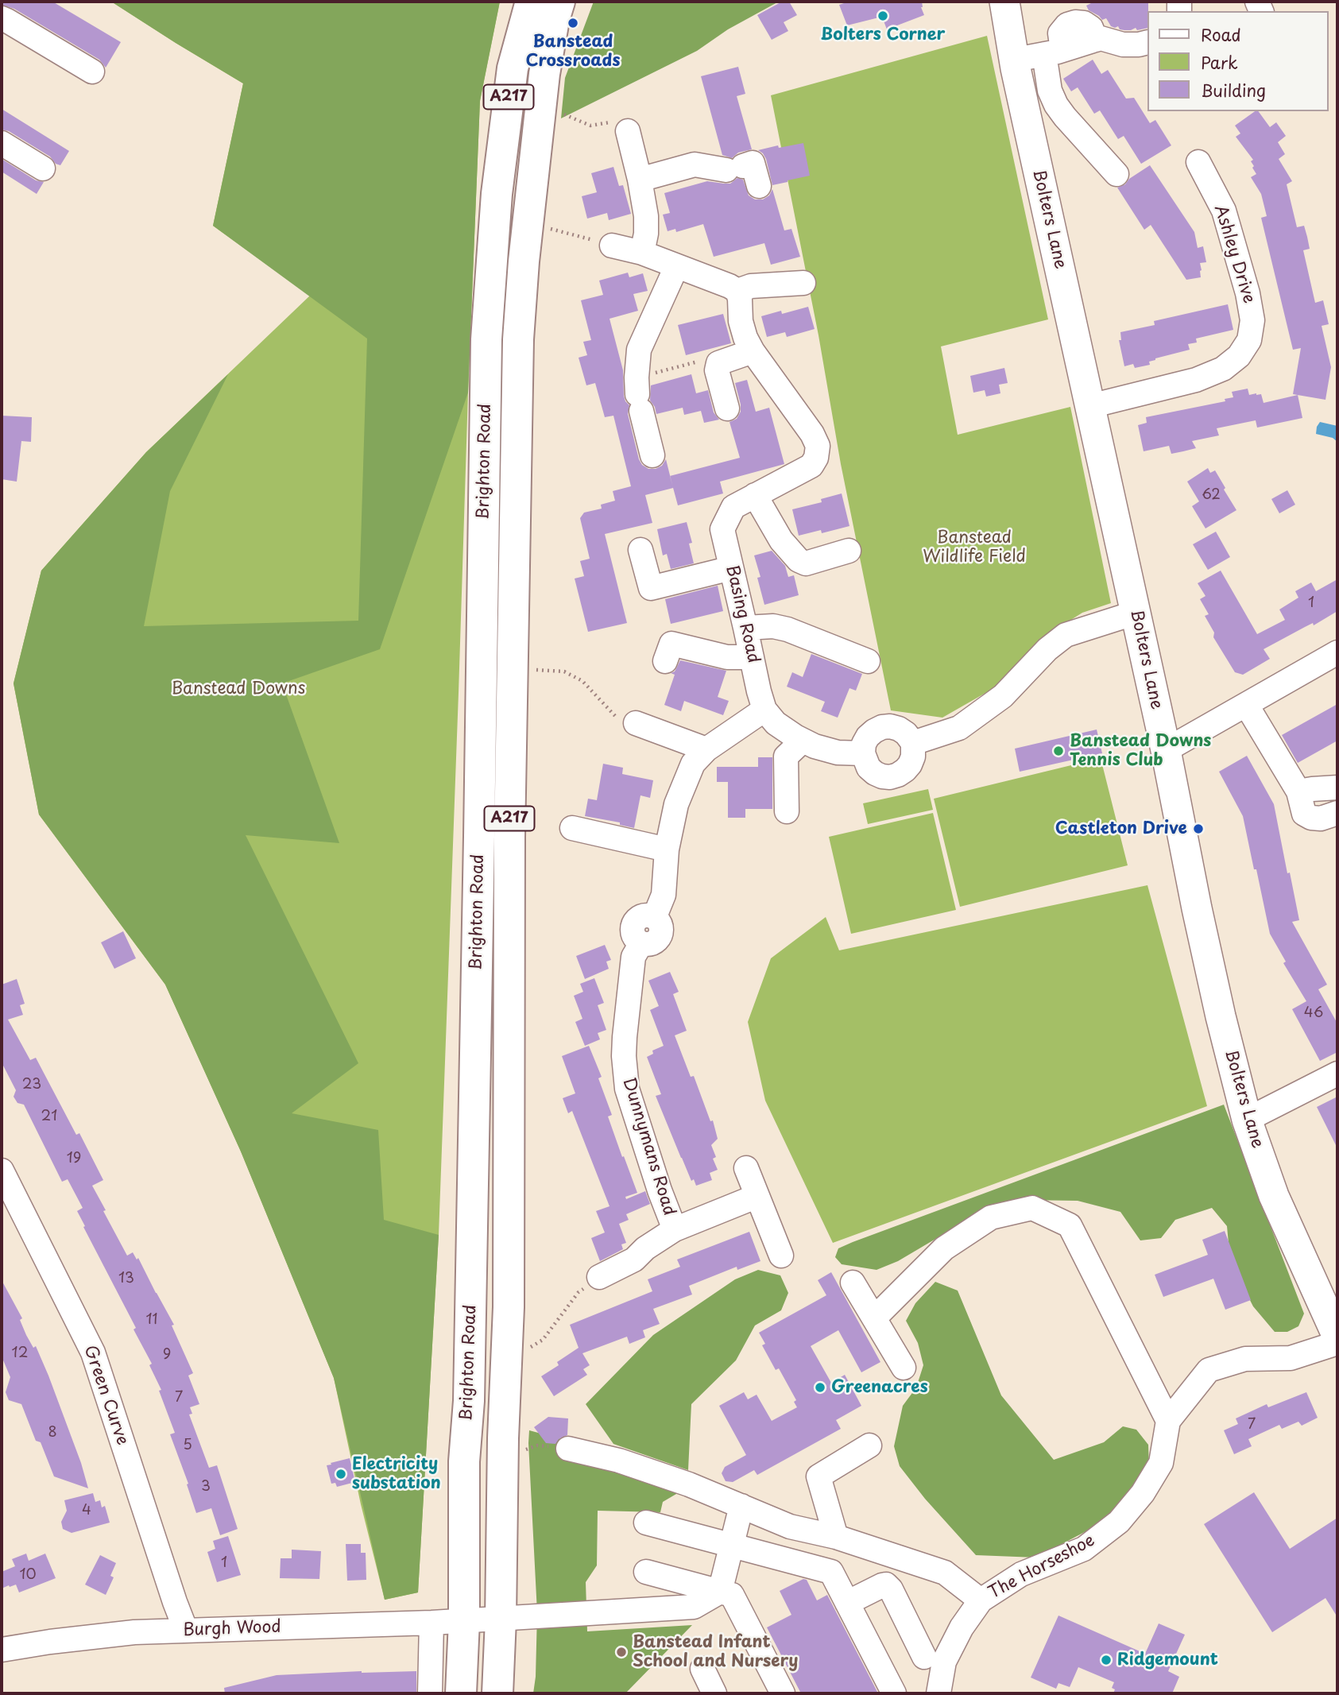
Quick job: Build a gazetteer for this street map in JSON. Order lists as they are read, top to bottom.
{
  "streets": {
    "highway": ["A217", "Brighton Road"],
    "main road": ["Bolters Lane"],
    "street": [
      "Ashley Drive",
      "Basing Road",
      "Dunnymans Road",
      "Green Curve",
      "The Horseshoe",
      "Burgh Wood"
    ]
  },
  "crossings": [
    ["Bolters Lane", "Ashley Drive"],
    ["Brighton Road", "Burgh Wood"],
    ["Green Curve", "Burgh Wood"]
  ],
  "parks": ["Banstead Wildlife Field", "Banstead Downs"],
  "places": [
    "Bolters Corner",
    "Banstead Crossroads",
    "Banstead Downs Tennis Club",
    "Castleton Drive",
    "Greenacres",
    "Electricity substation",
    "Banstead Infant School and Nursery",
    "Ridgemount"
  ],
  "house_numbers": [
    "62",
    "1",
    "46",
    "23",
    "21",
    "19",
    "13",
    "11",
    "12",
    "9",
    "7",
    "7",
    "8",
    "5",
    "3",
    "4",
    "1",
    "10"
  ],
  "legend": ["Road", "Park", "Building"]
}
